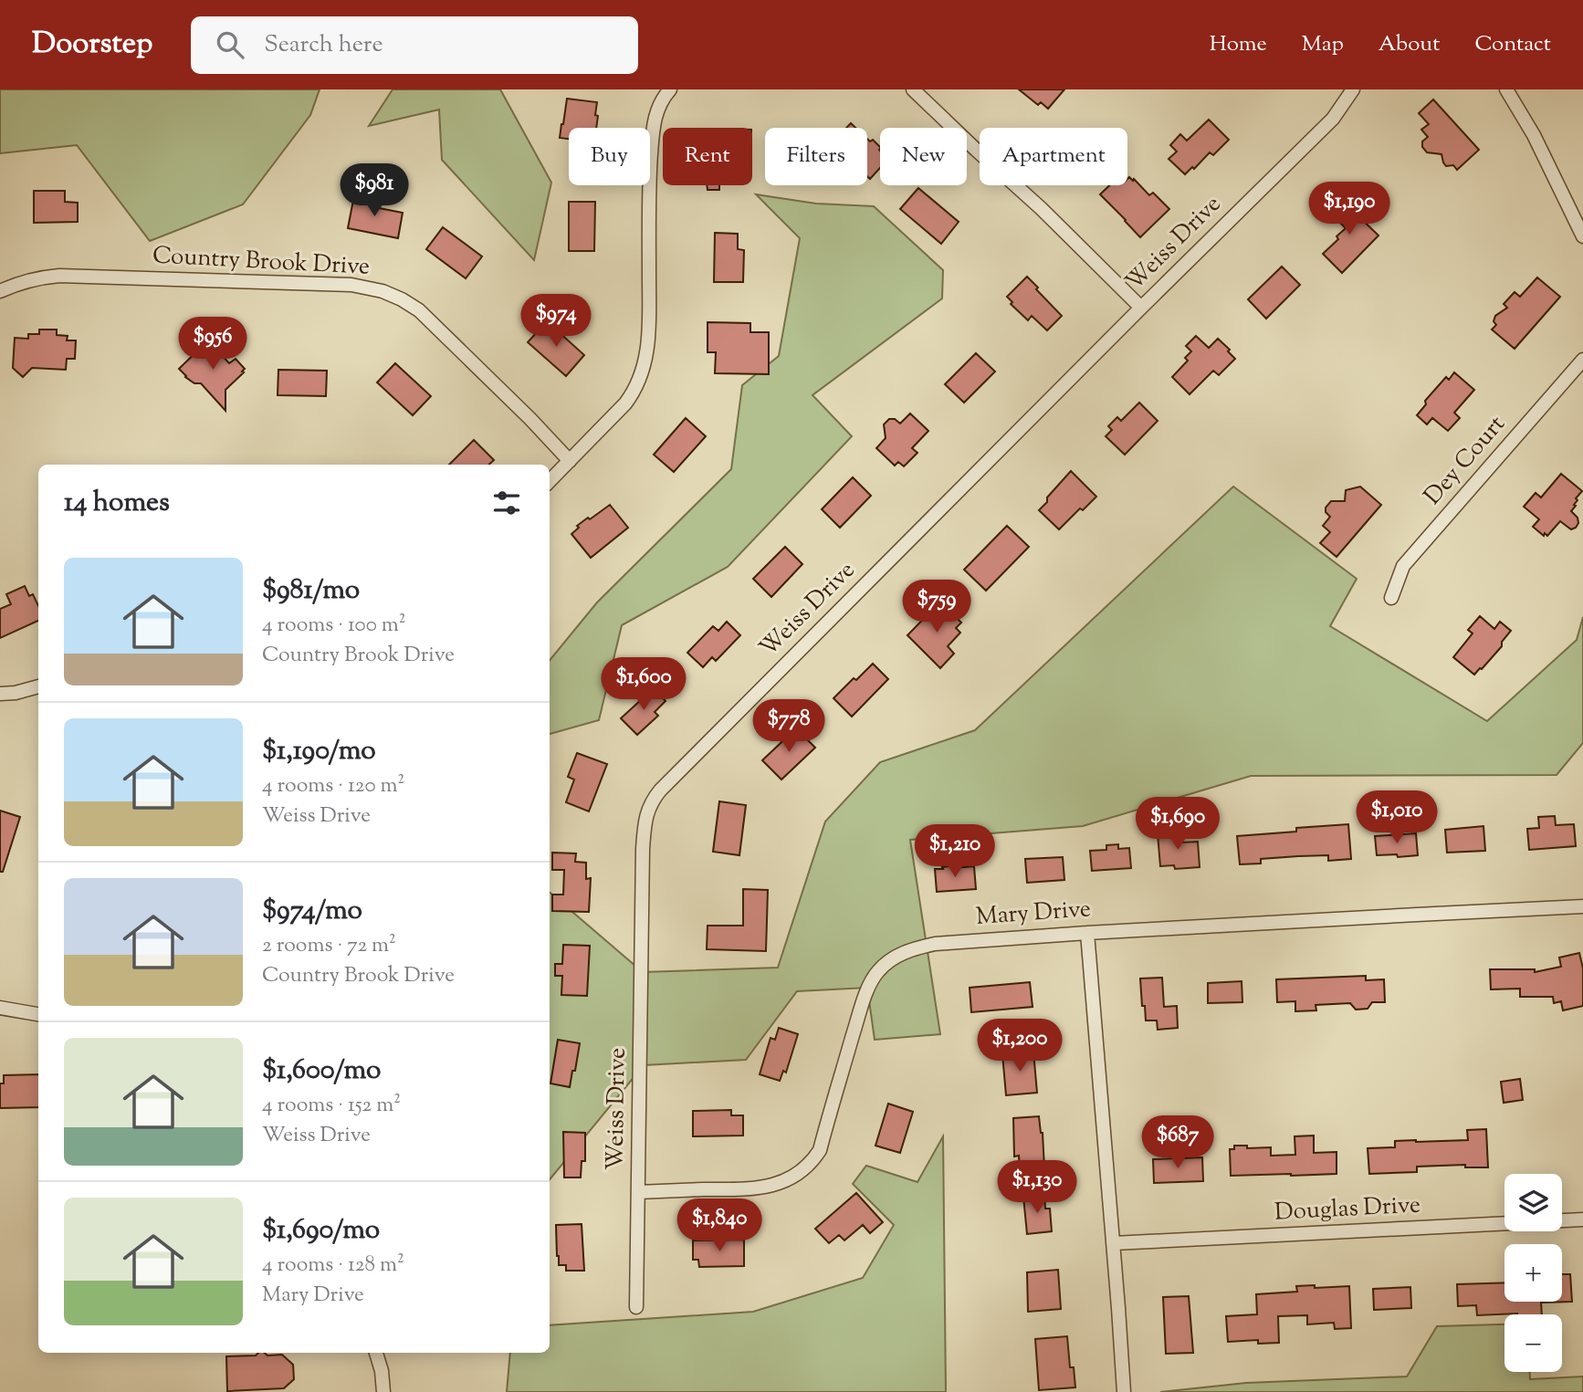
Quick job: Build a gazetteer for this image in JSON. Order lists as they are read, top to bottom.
{
  "streets": {
    "street": [
      "Weiss Drive",
      "Country Brook Drive",
      "Dey Court",
      "Mary Drive",
      "Douglas Drive"
    ]
  },
  "crossings": [
    ["Weiss Drive", "Mary Drive"]
  ],
  "page": {
    "header": "Doorstep",
    "search": "Search here",
    "nav": [
      "Home",
      "Map",
      "About",
      "Contact"
    ],
    "chip": [
      "Buy",
      "Rent",
      "Filters",
      "New",
      "Apartment"
    ],
    "price": [
      "$981",
      "$1,190",
      "$974",
      "$956",
      "$759",
      "$1,600",
      "$778",
      "$1,010",
      "$1,690",
      "$1,210",
      "$1,200",
      "$687",
      "$1,130",
      "$1,840"
    ],
    "heading": "14 homes",
    "list": [
      {
        "name": "$981/mo",
        "note": "4 rooms · 100 m² · Country Brook Drive"
      },
      {
        "name": "$1,190/mo",
        "note": "4 rooms · 120 m² · Weiss Drive"
      },
      {
        "name": "$974/mo",
        "note": "2 rooms · 72 m² · Country Brook Drive"
      },
      {
        "name": "$1,600/mo",
        "note": "4 rooms · 152 m² · Weiss Drive"
      },
      {
        "name": "$1,690/mo",
        "note": "4 rooms · 128 m² · Mary Drive"
      }
    ],
    "map_buttons": ["+", "−"]
  }
}
